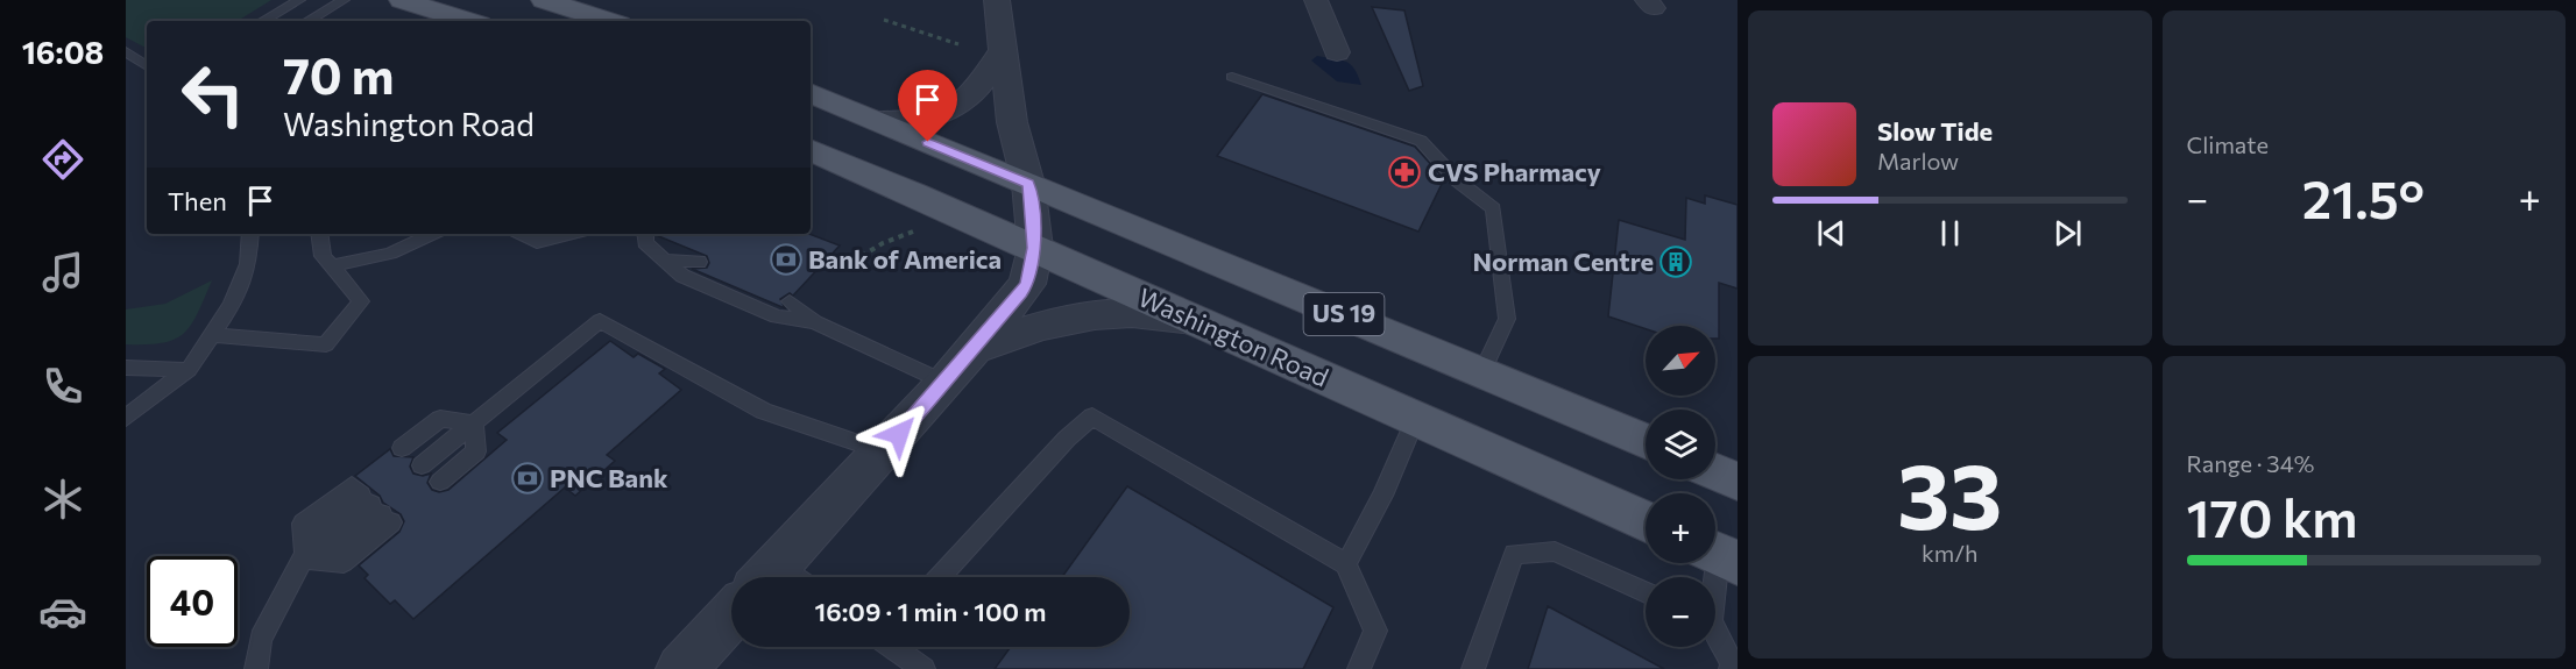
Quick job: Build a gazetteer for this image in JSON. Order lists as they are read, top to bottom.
{
  "streets": {
    "main road": ["US 19", "Washington Road"]
  },
  "places": {
    "pharmacy": ["CVS Pharmacy"],
    "bank": ["Bank of America", "PNC Bank"],
    "building": ["Norman Centre"]
  },
  "north": "top right",
  "page": {
    "tabs": "16:08",
    "tile": [
      "Climate",
      ["33", "km/h"],
      ["Range · 34%", "170 km"]
    ],
    "turn": ["70 m", "Washington Road"],
    "song": ["Slow Tide", "Marlow"],
    "then": "Then",
    "heat": ["−", "21.5°", "+"],
    "map_buttons": ["+", "−"],
    "limit": "40",
    "trip": "16:09 · 1 min · 100 m"
  }
}
